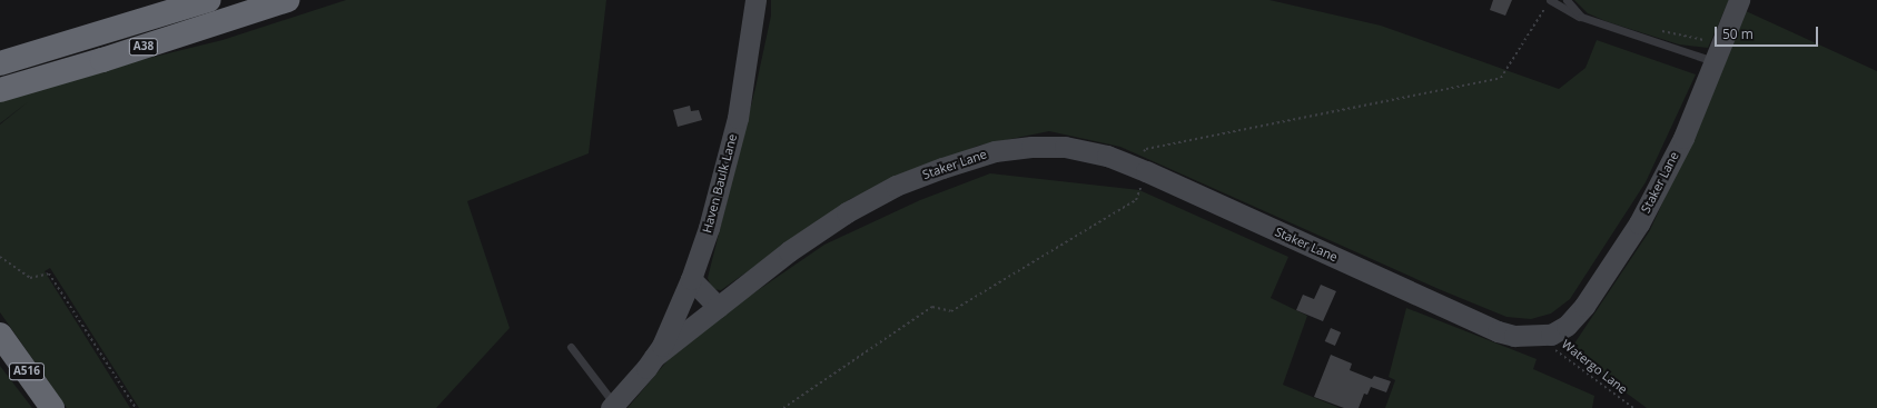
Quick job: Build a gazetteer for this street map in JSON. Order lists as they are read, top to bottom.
{
  "streets": {
    "highway": ["A38", "A516"],
    "street": ["Staker Lane", "Haven Baulk Lane"],
    "path": ["Watergo Lane"]
  },
  "crossings": [
    ["Staker Lane", "Haven Baulk Lane"],
    ["Staker Lane", "Watergo Lane"]
  ],
  "scale_bar": "50 m"
}
